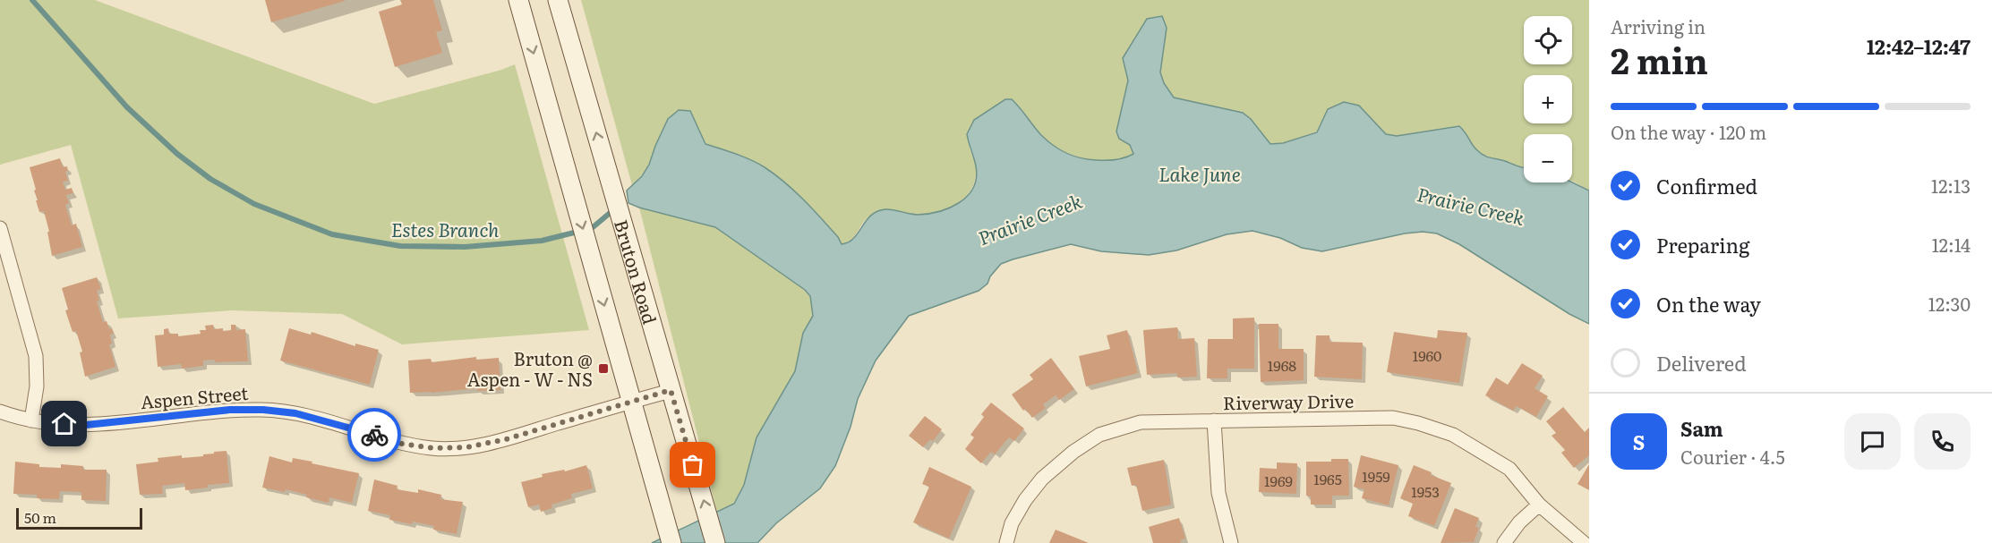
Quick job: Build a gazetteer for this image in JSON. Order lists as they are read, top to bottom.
{
  "streets": {
    "main road": ["Bruton Road"],
    "street": ["Aspen Street", "Riverway Drive"]
  },
  "crossings": [
    ["Bruton Road", "Aspen Street"]
  ],
  "water": ["Lake June", "Prairie Creek", "Estes Branch"],
  "places": {
    "transit": ["Bruton @ Aspen - W - NS"]
  },
  "house_numbers": [
    "1960",
    "1968",
    "1959",
    "1965",
    "1969",
    "1953"
  ],
  "scale_bar": "50 m",
  "page": {
    "heading": ["2 min", "Arriving in", "12:42–12:47"],
    "panel": ["Sam", "Courier · 4.5"],
    "map_buttons": ["+", "−"],
    "bar": "On the way · 120 m",
    "list": [
      ["Confirmed", "12:13"],
      ["Preparing", "12:14"],
      ["On the way", "12:30"],
      "Delivered"
    ],
    "round": "S",
    "scale": "50 m"
  }
}
